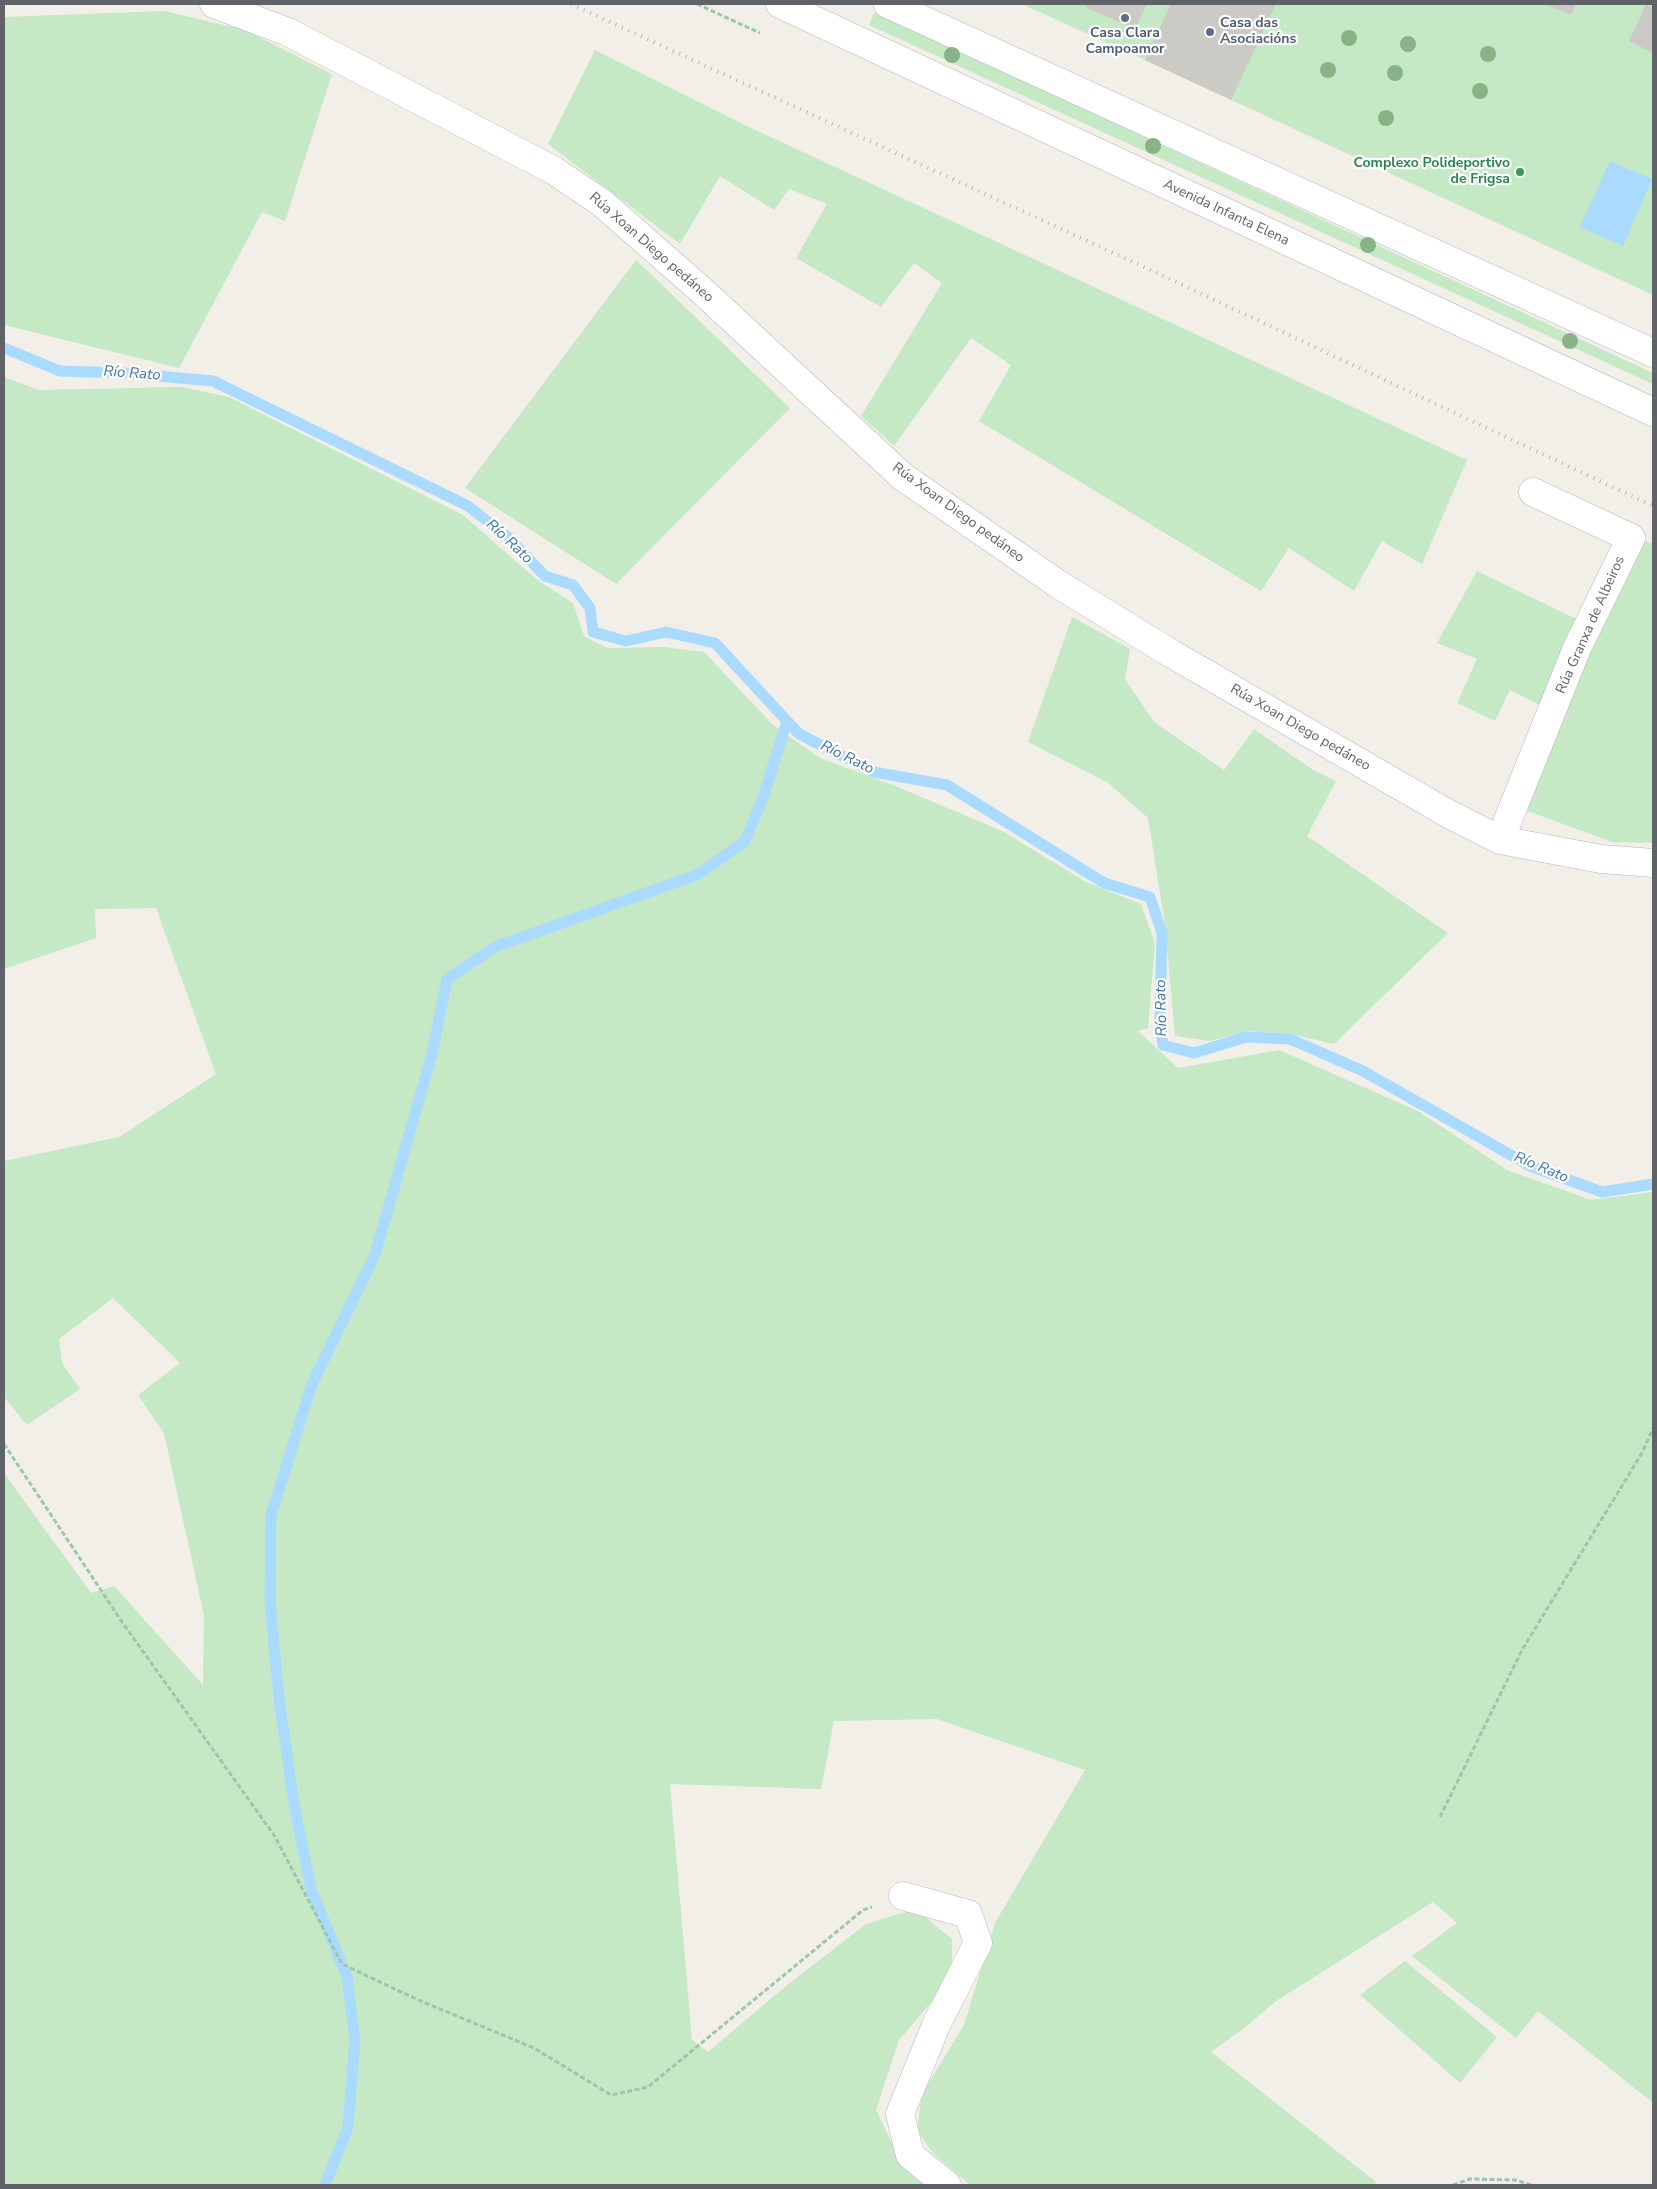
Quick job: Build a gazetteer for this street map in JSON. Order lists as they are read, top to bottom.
{
  "streets": {
    "street": ["Avenida Infanta Elena", "Rúa Xoan Diego pedáneo", "Rúa Granxa de Albeiros"]
  },
  "crossings": [
    ["Rúa Xoan Diego pedáneo", "Rúa Granxa de Albeiros"]
  ],
  "water": ["Río Rato"],
  "places": ["Casa Clara Campoamor", "Casa das Asociacións", "Complexo Polideportivo de Frigsa"]
}
